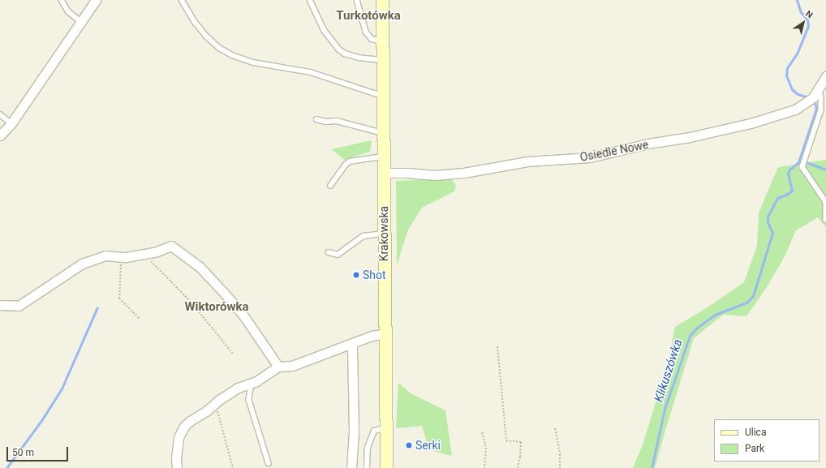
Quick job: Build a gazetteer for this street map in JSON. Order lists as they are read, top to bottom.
{
  "streets": {
    "main road": ["Krakowska"],
    "street": ["Osiedle Nowe"]
  },
  "crossings": [
    ["Osiedle Nowe", "Krakowska"]
  ],
  "districts": ["Turkotówka", "Wiktorówka"],
  "water": ["Klikuszówka"],
  "places": ["Shot", "Serki"],
  "legend": ["Ulica", "Park"],
  "scale_bar": "50 m",
  "north": "top right"
}
